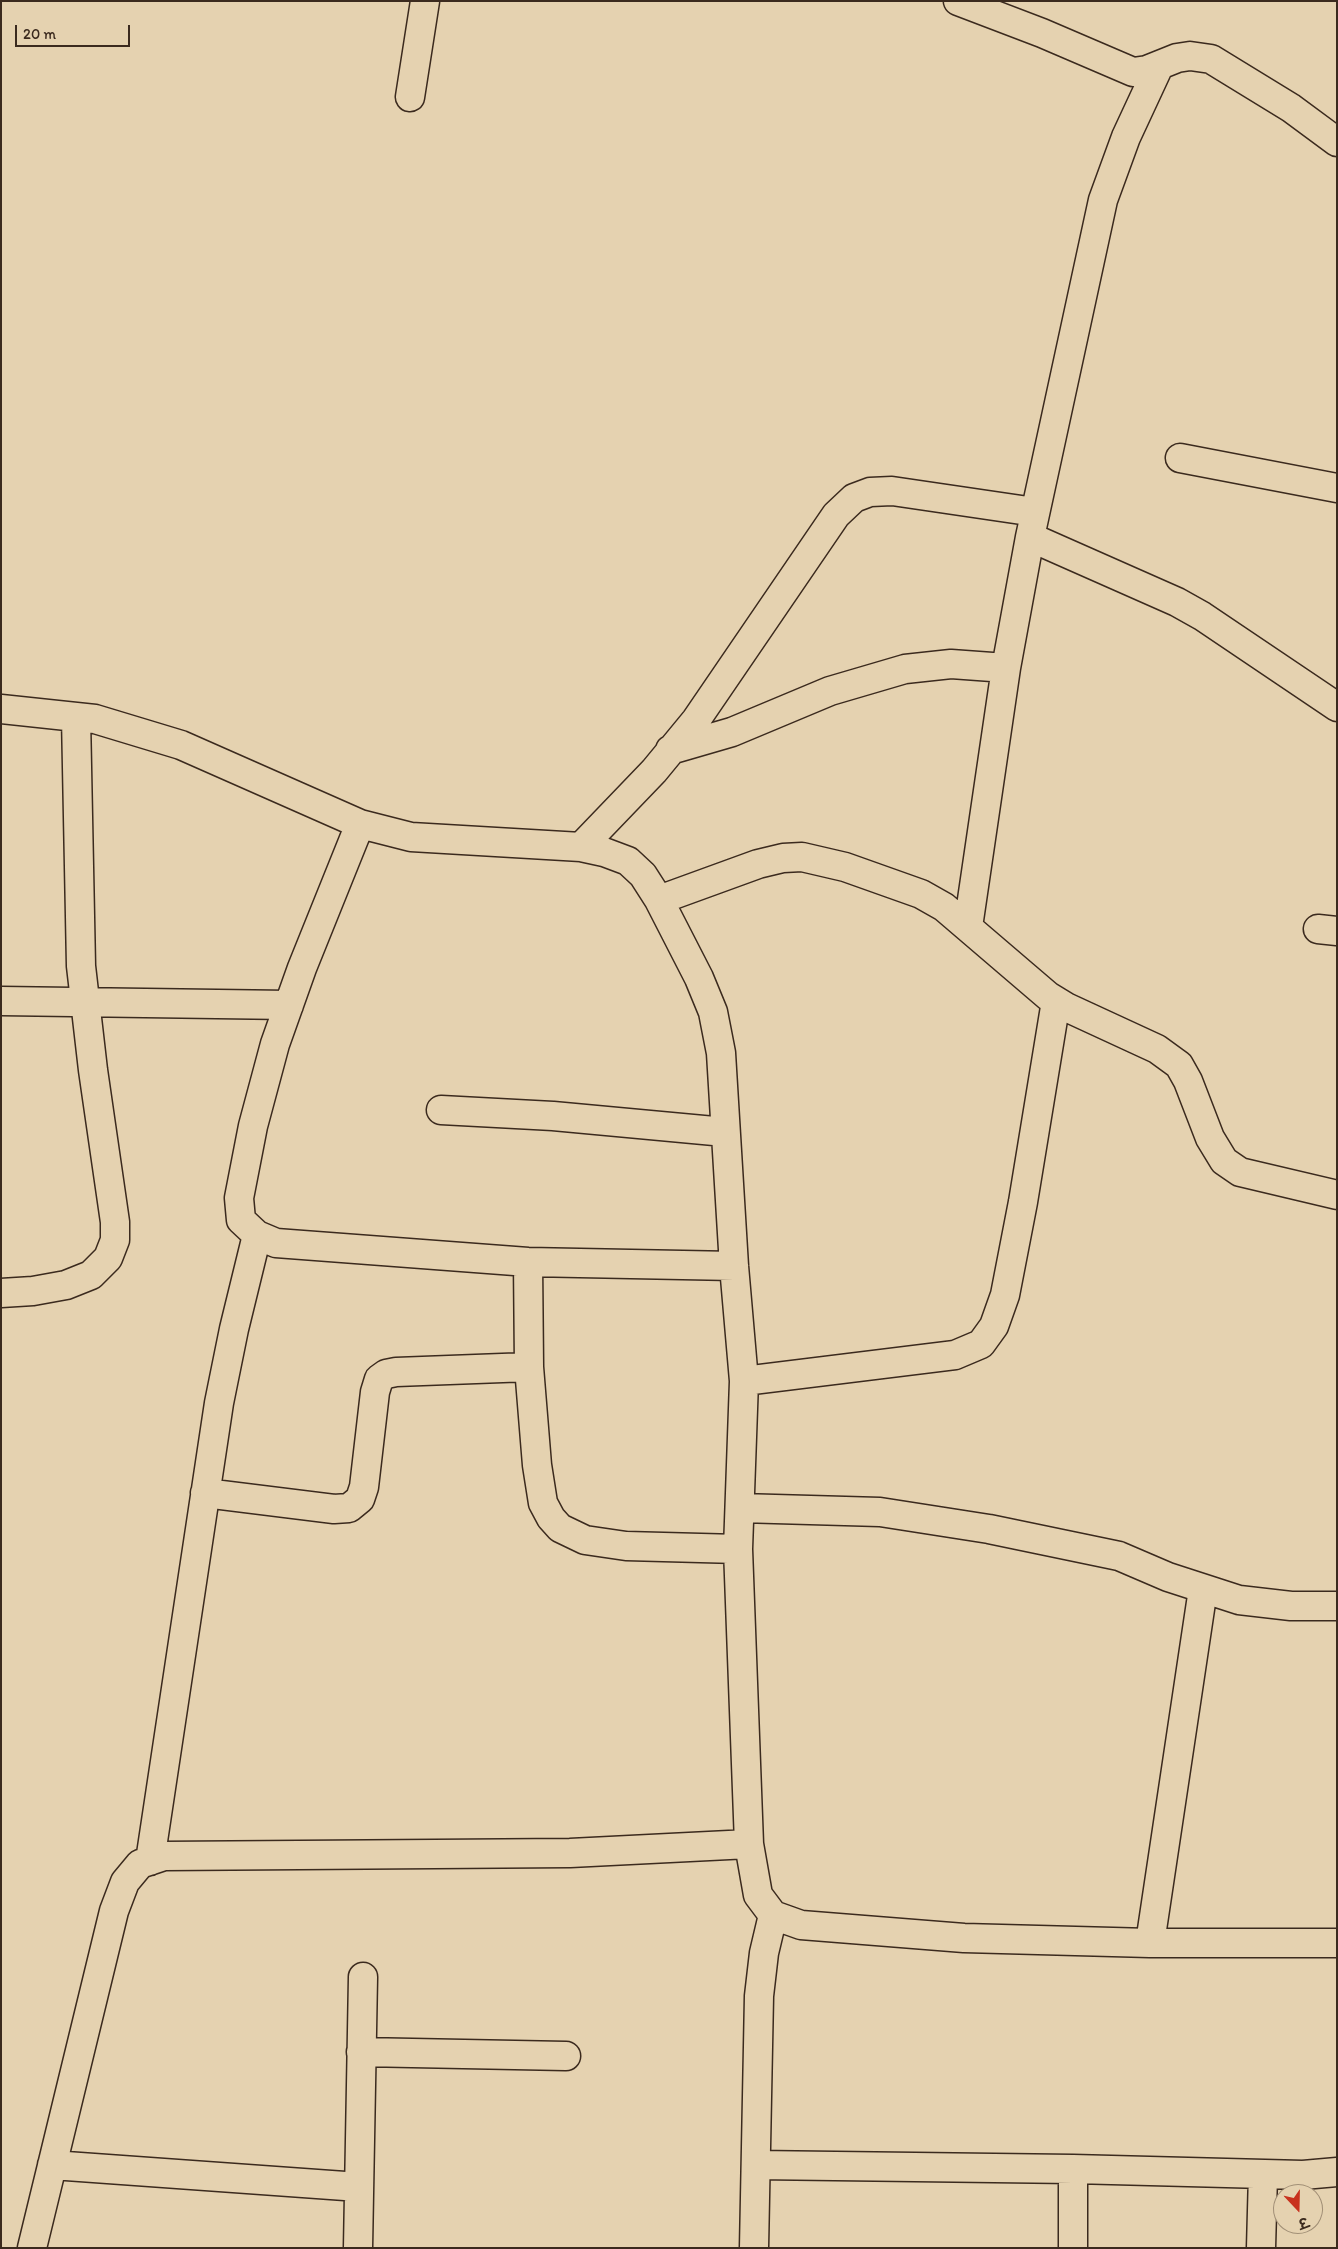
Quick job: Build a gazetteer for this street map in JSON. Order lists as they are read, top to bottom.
{
  "scale_bar": "20 m",
  "north": "bottom"
}
